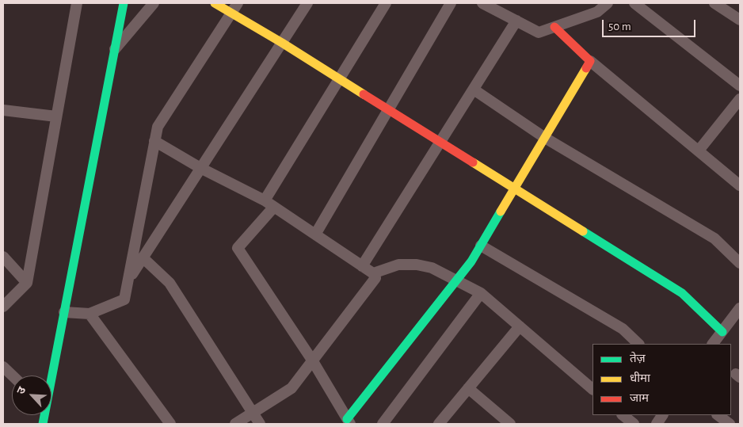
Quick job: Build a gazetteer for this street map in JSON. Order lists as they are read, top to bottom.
{
  "legend": ["तेज़", "धीमा", "जाम"],
  "scale_bar": "50 m",
  "north": "top left"
}
